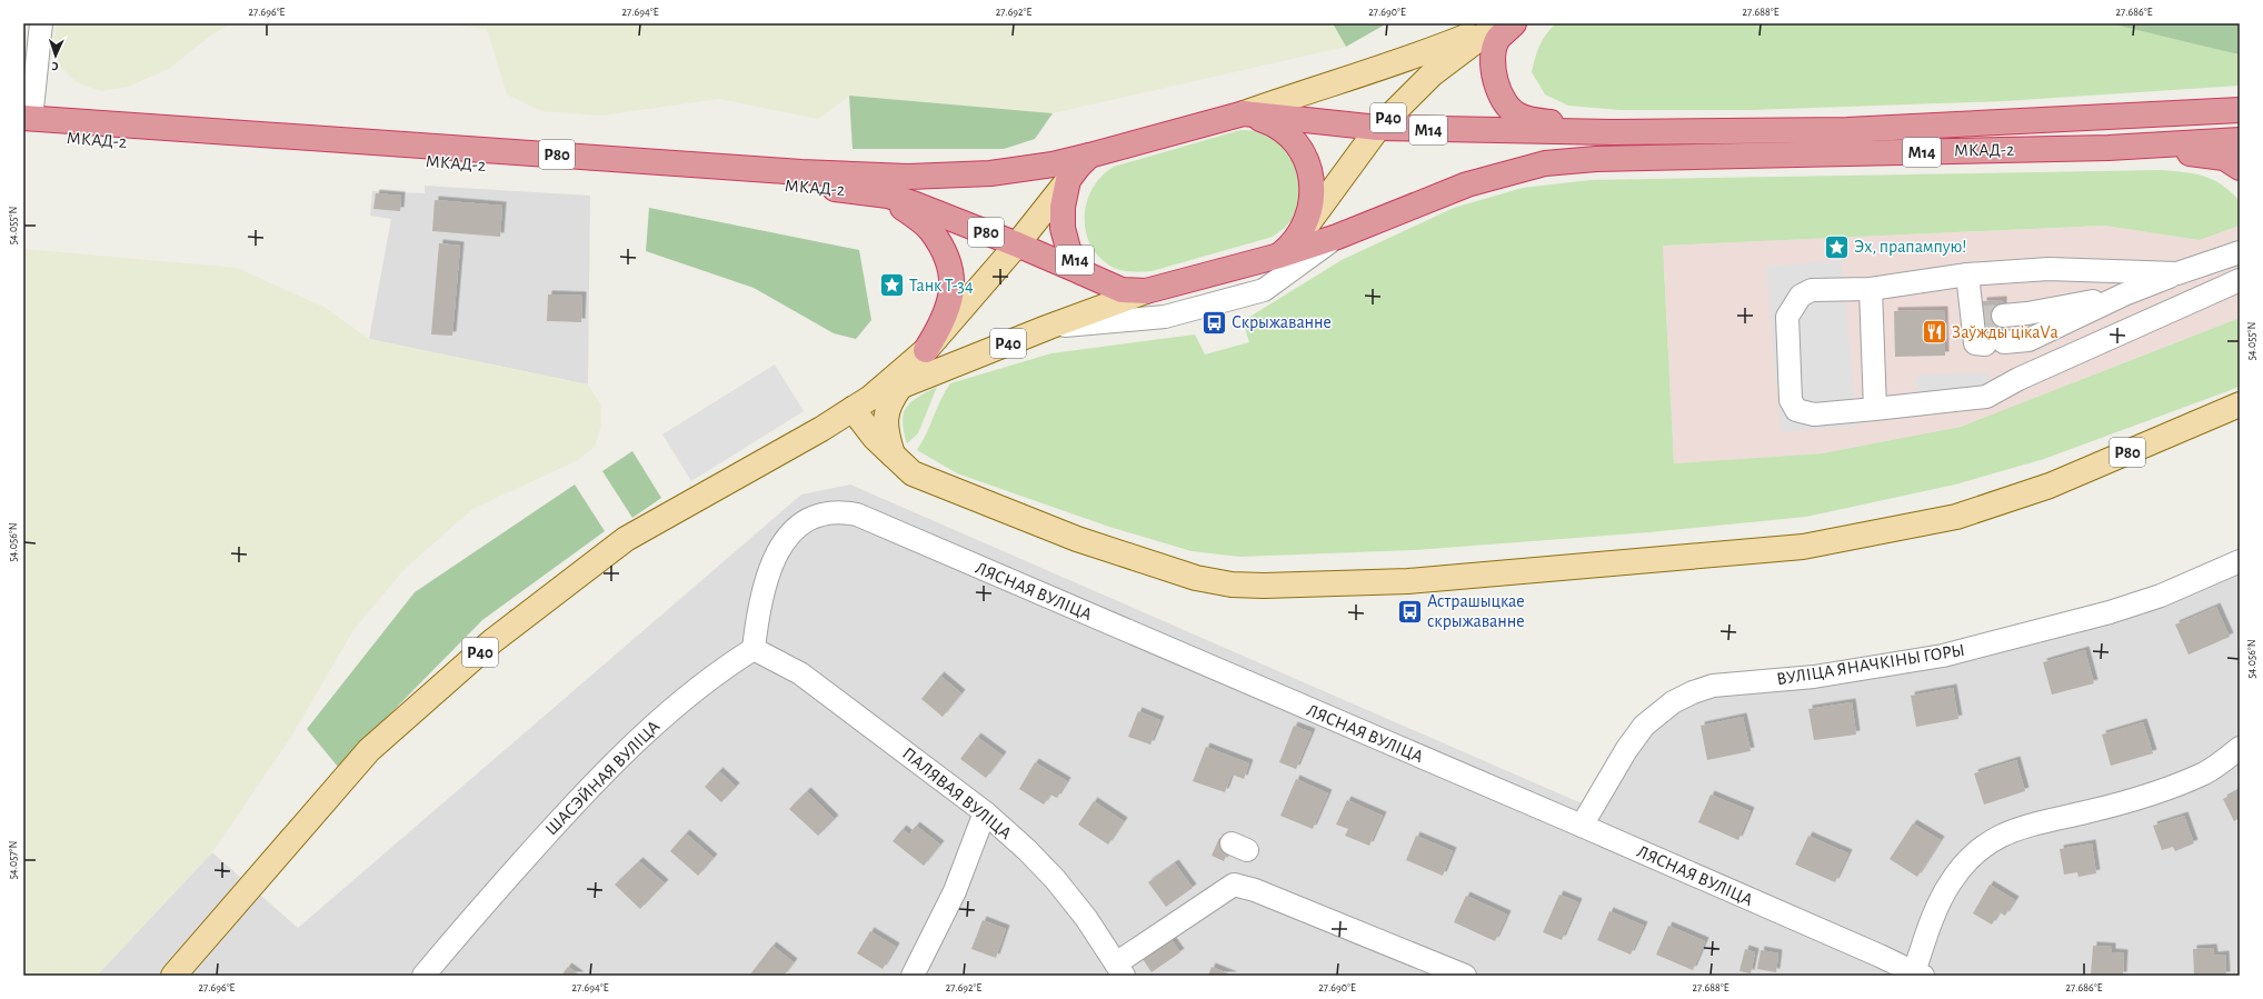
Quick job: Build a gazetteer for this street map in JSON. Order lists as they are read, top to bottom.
{
  "streets": {
    "highway": ["М14", "МКАД-2", "Р80"],
    "main road": ["Р40"],
    "street": [
      "ЛЯСНАЯ ВУЛІЦА",
      "ВУЛІЦА ЯНАЧКІНЫ ГОРЫ",
      "ШАСЭЙНАЯ ВУЛІЦА",
      "ПАЛЯВАЯ ВУЛІЦА"
    ]
  },
  "crossings": [
    ["Р40", "М14"],
    ["Р40", "Р80"],
    ["М14", "МКАД-2"],
    ["М14", "Р80"],
    ["МКАД-2", "Р80"],
    ["ЛЯСНАЯ ВУЛІЦА", "ВУЛІЦА ЯНАЧКІНЫ ГОРЫ"],
    ["ЛЯСНАЯ ВУЛІЦА", "ШАСЭЙНАЯ ВУЛІЦА"],
    ["ЛЯСНАЯ ВУЛІЦА", "ПАЛЯВАЯ ВУЛІЦА"],
    ["ШАСЭЙНАЯ ВУЛІЦА", "ПАЛЯВАЯ ВУЛІЦА"]
  ],
  "places": {
    "place": ["Эх, прапампую!", "Танк Т-34"],
    "bus stop": ["Скрыжаванне", "Астрашыцкае скрыжаванне"],
    "restaurant": ["Заўжды цікаVа"]
  },
  "north": "bottom",
  "coordinates": [
    "27.696°E",
    "27.694°E",
    "27.692°E",
    "27.690°E",
    "27.688°E",
    "27.686°E",
    "54.055°N",
    "54.056°N",
    "54.057°N"
  ]
}
